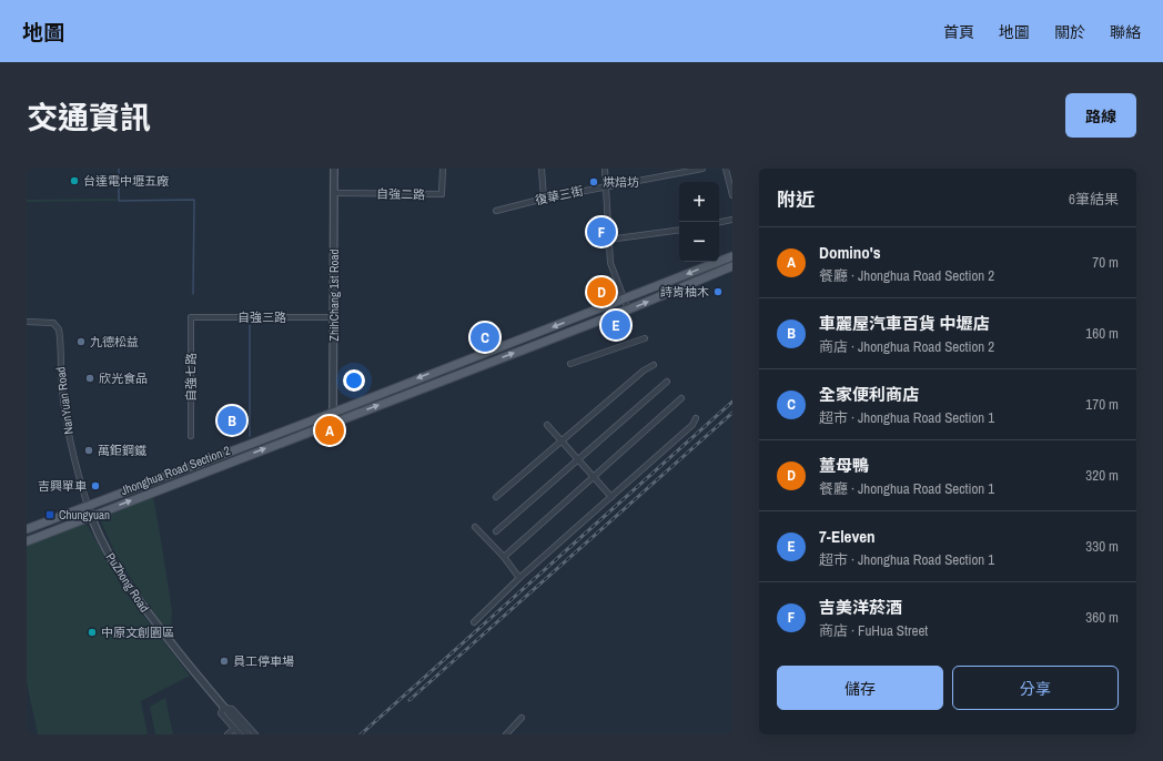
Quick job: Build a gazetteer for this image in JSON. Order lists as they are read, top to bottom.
{
  "streets": {
    "main road": ["Jhonghua Road Section 2"],
    "street": [
      "自強二路",
      "復華三街",
      "ZhihChang 1st Road",
      "自強三路",
      "自強七路",
      "NanYuan Road",
      "PuZhong Road"
    ]
  },
  "crossings": [
    ["自強二路", "ZhihChang 1st Road"],
    ["ZhihChang 1st Road", "自強三路"],
    ["ZhihChang 1st Road", "Jhonghua Road Section 2"],
    ["自強三路", "自強七路"],
    ["NanYuan Road", "Jhonghua Road Section 2"],
    ["NanYuan Road", "PuZhong Road"],
    ["Jhonghua Road Section 2", "PuZhong Road"]
  ],
  "places": {
    "other": [
      "台達電中壢五廠",
      "烘焙坊",
      "詩肯柚木",
      "九德松益",
      "欣光食品",
      "萬鉅鋼鐵",
      "吉興單車",
      "中原文創園區",
      "員工停車場"
    ],
    "transit": ["Chungyuan"]
  },
  "page": {
    "header": "地圖",
    "nav": [
      "首頁",
      "地圖",
      "關於",
      "聯絡"
    ],
    "title": "交通資訊",
    "buttons": [
      "路線",
      ["儲存", "分享"]
    ],
    "heading": ["附近", "6筆結果"],
    "map_buttons": ["+", "−"],
    "pins": [
      "F",
      "D",
      "E",
      "C",
      "B",
      "A"
    ],
    "list": [
      {
        "mark": "A",
        "name": "Domino's",
        "note": "餐廳 · Jhonghua Road Section 2",
        "value": "70 m"
      },
      {
        "mark": "B",
        "name": "車麗屋汽車百貨 中壢店",
        "note": "商店 · Jhonghua Road Section 2",
        "value": "160 m"
      },
      {
        "mark": "C",
        "name": "全家便利商店",
        "note": "超市 · Jhonghua Road Section 1",
        "value": "170 m"
      },
      {
        "mark": "D",
        "name": "薑母鴨",
        "note": "餐廳 · Jhonghua Road Section 1",
        "value": "320 m"
      },
      {
        "mark": "E",
        "name": "7-Eleven",
        "note": "超市 · Jhonghua Road Section 1",
        "value": "330 m"
      },
      {
        "mark": "F",
        "name": "吉美洋菸酒",
        "note": "商店 · FuHua Street",
        "value": "360 m"
      }
    ]
  }
}
